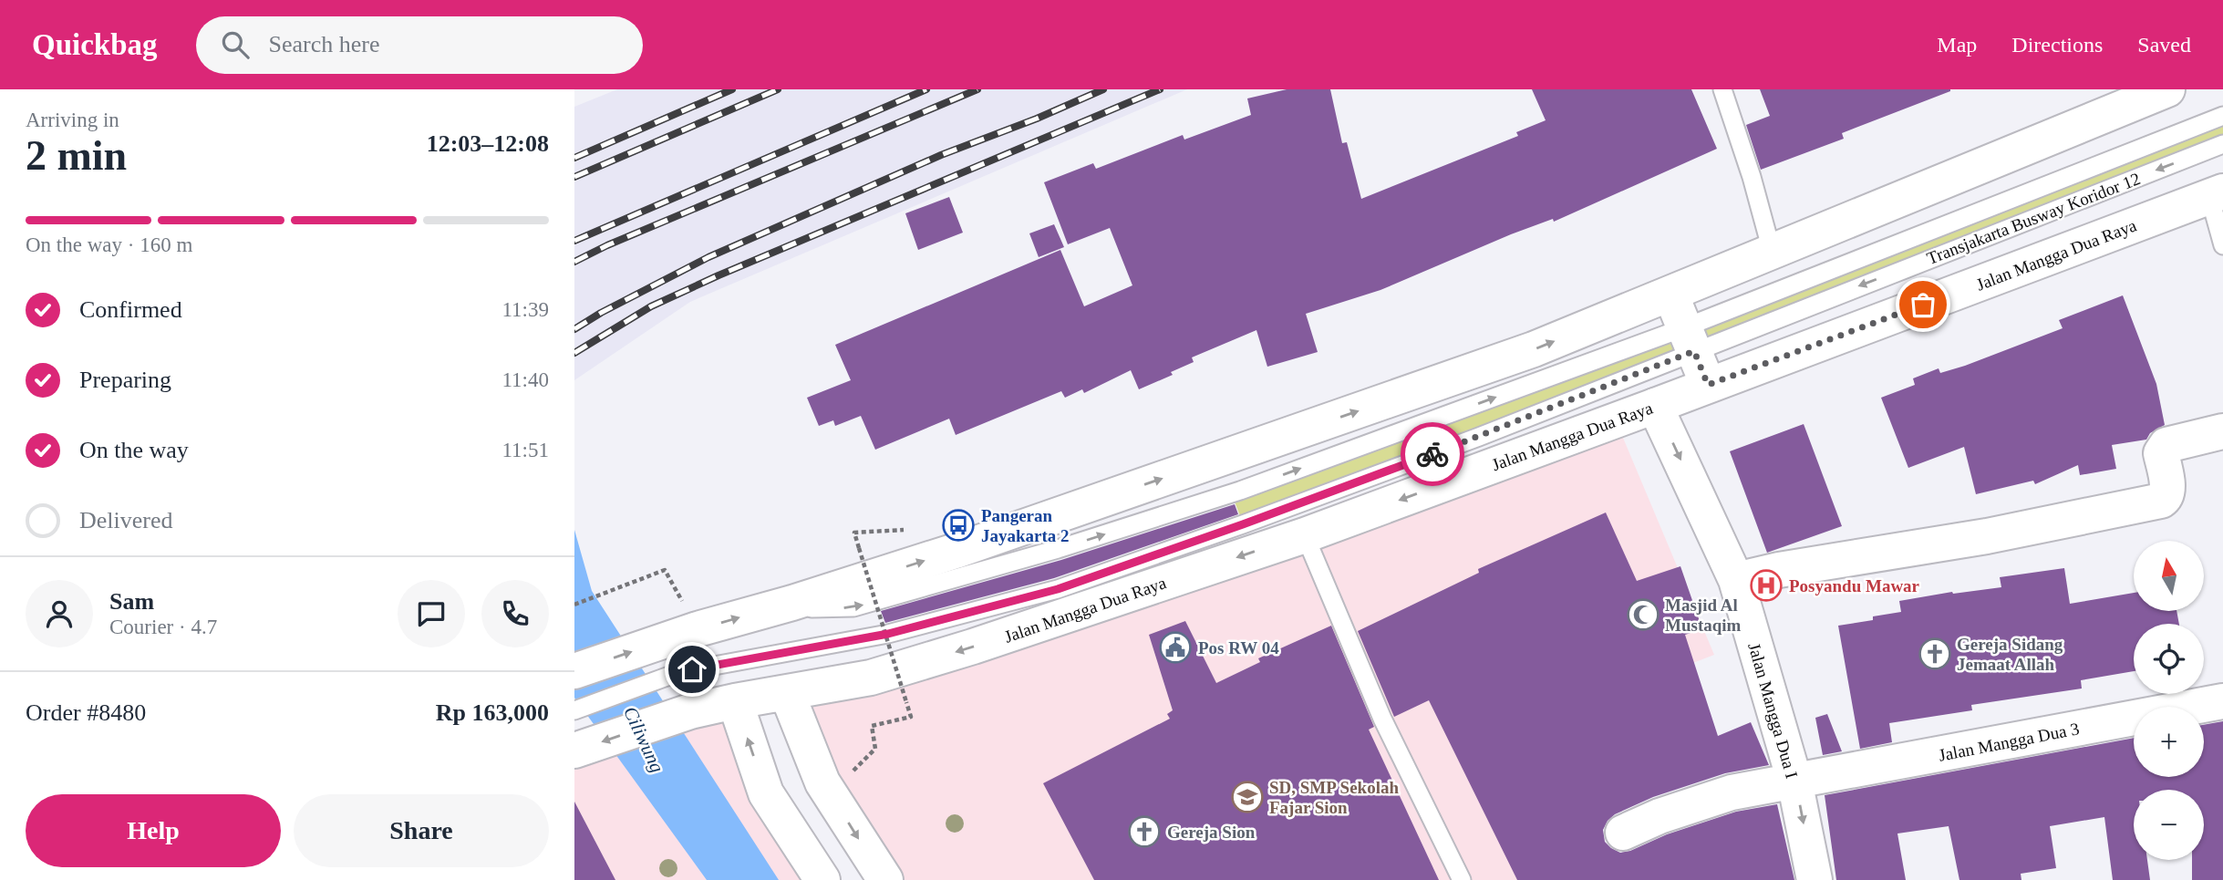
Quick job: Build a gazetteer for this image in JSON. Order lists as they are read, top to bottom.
{
  "streets": {
    "main road": ["Jalan Mangga Dua Raya", "Jalan Mangga Dua I", "Jalan Mangga Dua 3"],
    "lane": ["Transjakarta Busway Koridor 12"]
  },
  "crossings": [
    ["Jalan Mangga Dua Raya", "Jalan Mangga Dua I"],
    ["Jalan Mangga Dua I", "Jalan Mangga Dua 3"]
  ],
  "one_way": ["Jalan Mangga Dua I"],
  "water": ["Ciliwung"],
  "places": {
    "bus stop": ["Pangeran Jayakarta 2"],
    "hospital": ["Posyandu Mawar"],
    "mosque": ["Masjid Al Mustaqim"],
    "public building": ["Pos RW 04"],
    "church": ["Gereja Sidang Jemaat Allah", "Gereja Sion"],
    "school or university": ["SD, SMP Sekolah Fajar Sion"]
  },
  "north": "top",
  "page": {
    "header": "Quickbag",
    "search": "Search here",
    "nav": ["Map", "Directions", "Saved"],
    "heading": ["2 min", "Arriving in", "12:03–12:08"],
    "panel": [
      "Sam",
      "Courier · 4.7",
      "Order #8480",
      "Rp 163,000"
    ],
    "bar": "On the way · 160 m",
    "list": [
      ["Confirmed", "11:39"],
      ["Preparing", "11:40"],
      ["On the way", "11:51"],
      "Delivered"
    ],
    "map_buttons": ["+", "−"],
    "buttons": ["Help", "Share"]
  }
}
